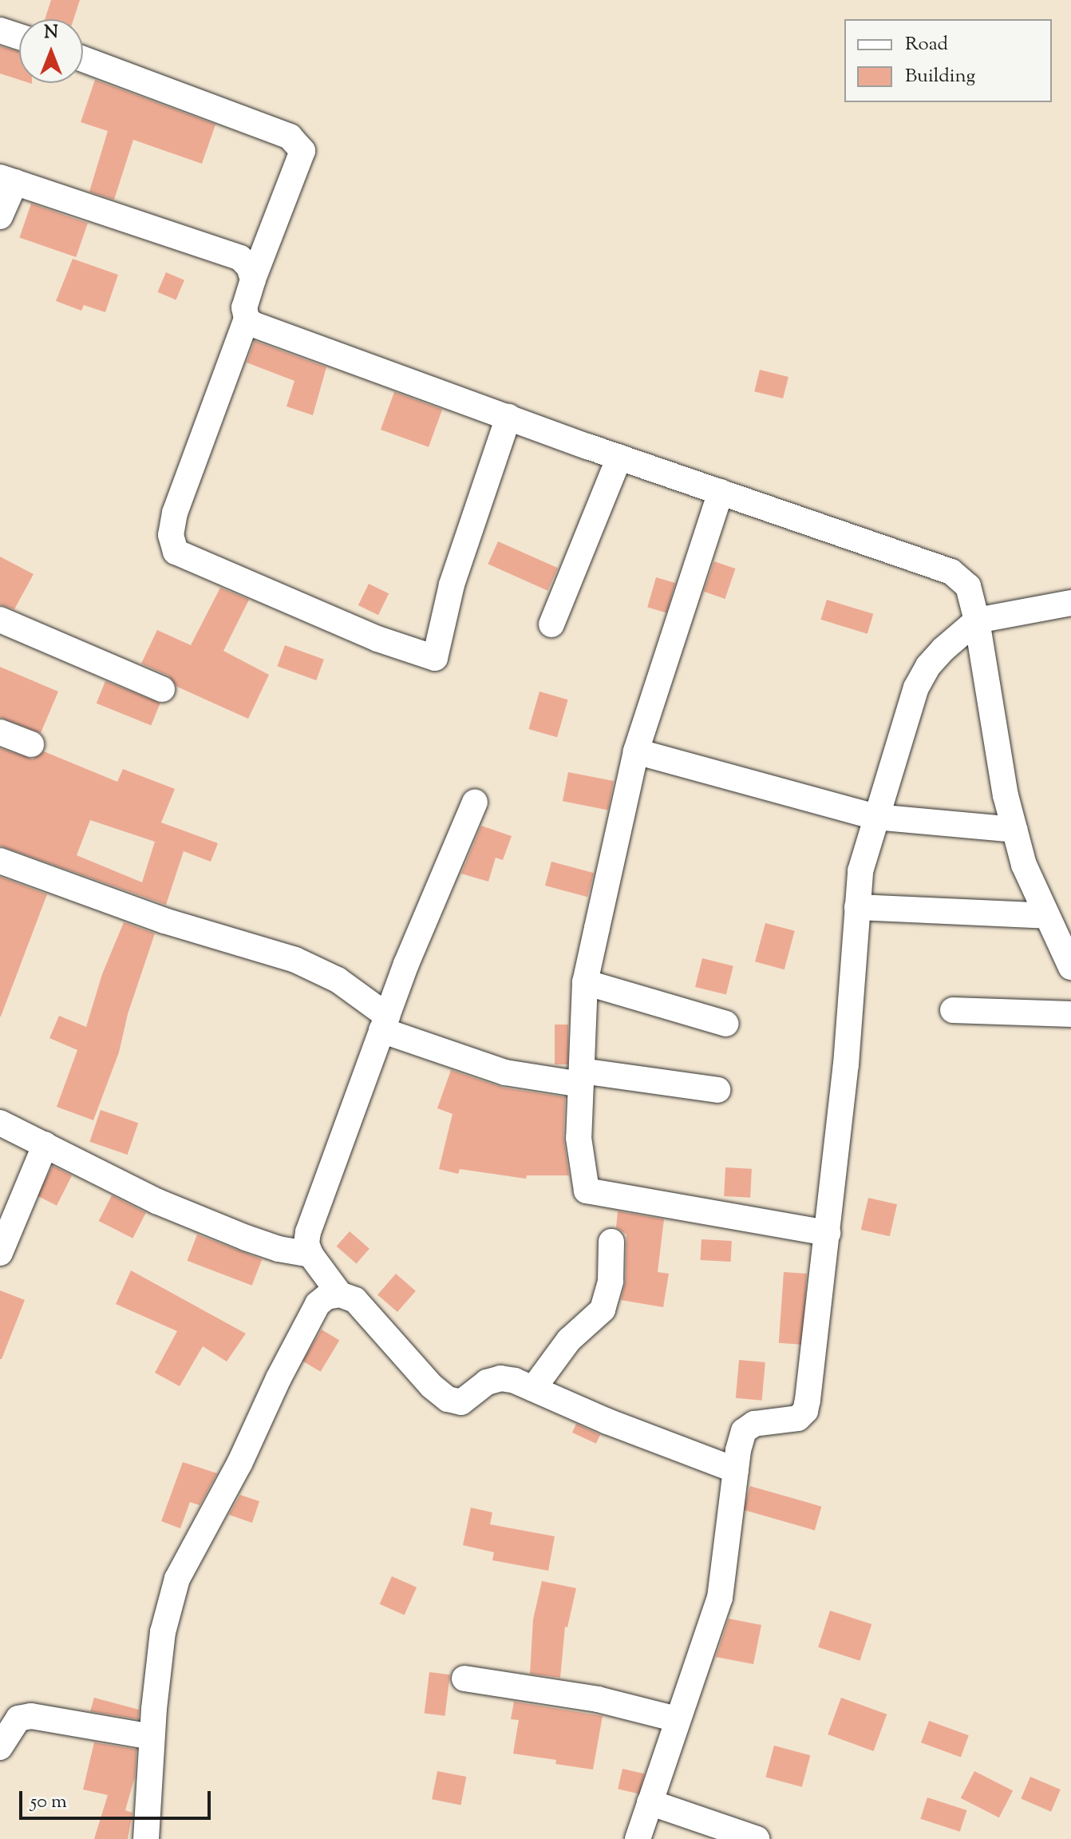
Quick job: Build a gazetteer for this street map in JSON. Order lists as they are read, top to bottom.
{
  "legend": ["Road", "Building"],
  "scale_bar": "50 m",
  "north": "top"
}
